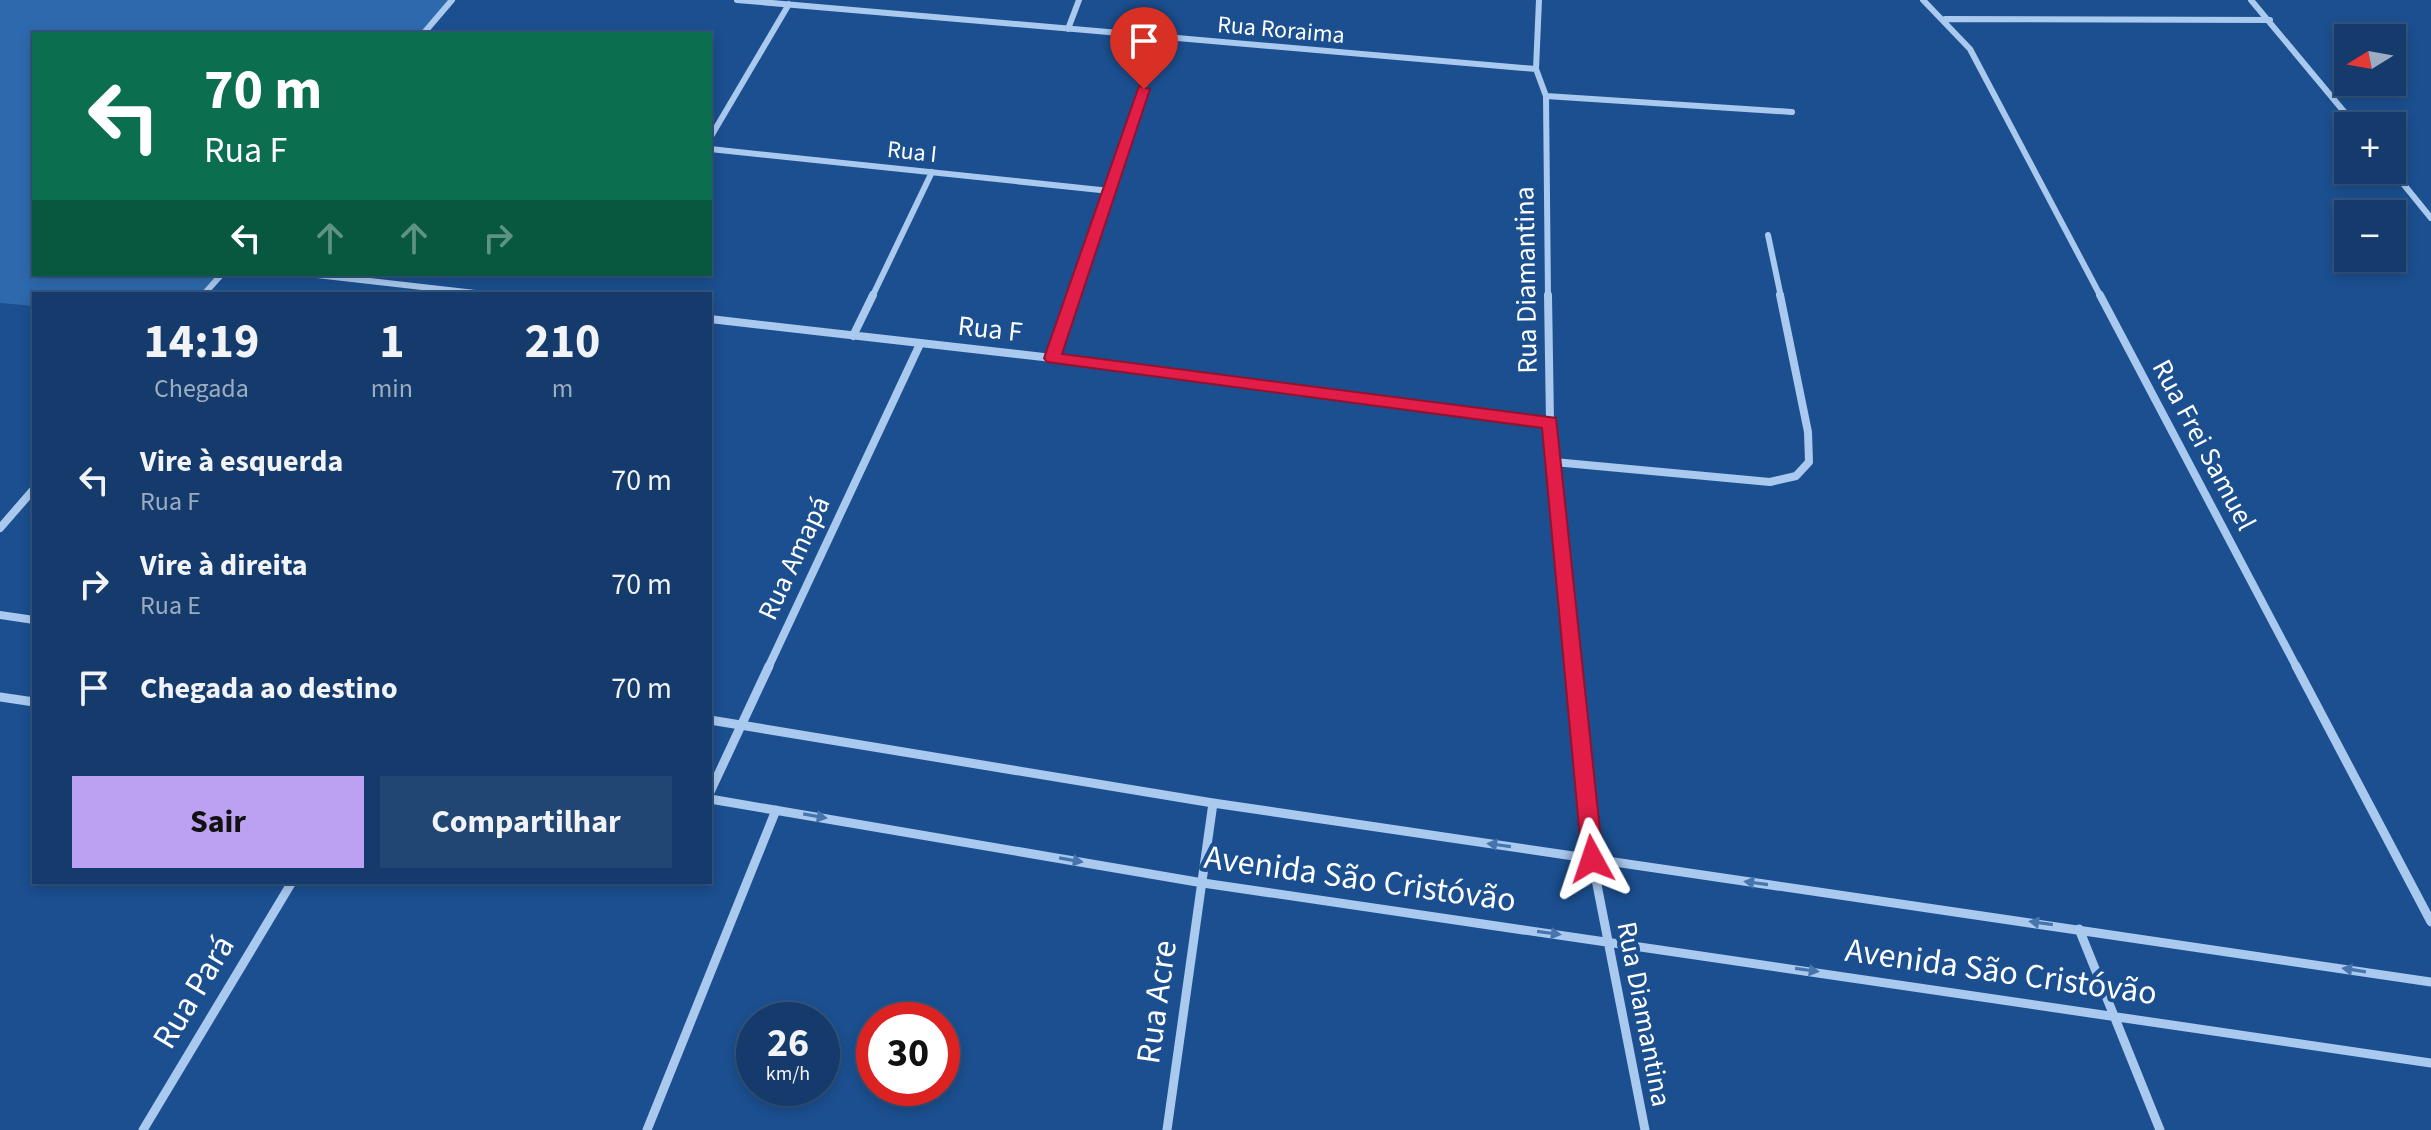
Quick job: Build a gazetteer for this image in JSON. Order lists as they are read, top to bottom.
{
  "streets": {
    "street": [
      "Rua Roraima",
      "Rua I",
      "Rua Diamantina",
      "Rua F",
      "Rua Frei Samuel",
      "Rua Amapá",
      "Avenida São Cristóvão",
      "Rua Pará",
      "Rua Acre"
    ]
  },
  "crossings": [
    ["Rua Roraima", "Rua Diamantina"],
    ["Rua Diamantina", "Rua F"],
    ["Rua Diamantina", "Avenida São Cristóvão"],
    ["Rua F", "Rua Amapá"],
    ["Rua Amapá", "Avenida São Cristóvão"],
    ["Avenida São Cristóvão", "Rua Acre"]
  ],
  "north": "left",
  "page": {
    "map_buttons": ["+", "−"],
    "turn": ["70 m", "Rua F"],
    "eta": [
      "14:19",
      "Chegada",
      "1",
      "min",
      "210",
      "m"
    ],
    "list": [
      {
        "name": "Vire à esquerda",
        "note": "Rua F",
        "value": "70 m"
      },
      {
        "name": "Vire à direita",
        "note": "Rua E",
        "value": "70 m"
      },
      {
        "name": "Chegada ao destino",
        "value": "70 m"
      }
    ],
    "buttons": ["Sair", "Compartilhar"],
    "speed": "26 km/h",
    "limit": "30"
  }
}
